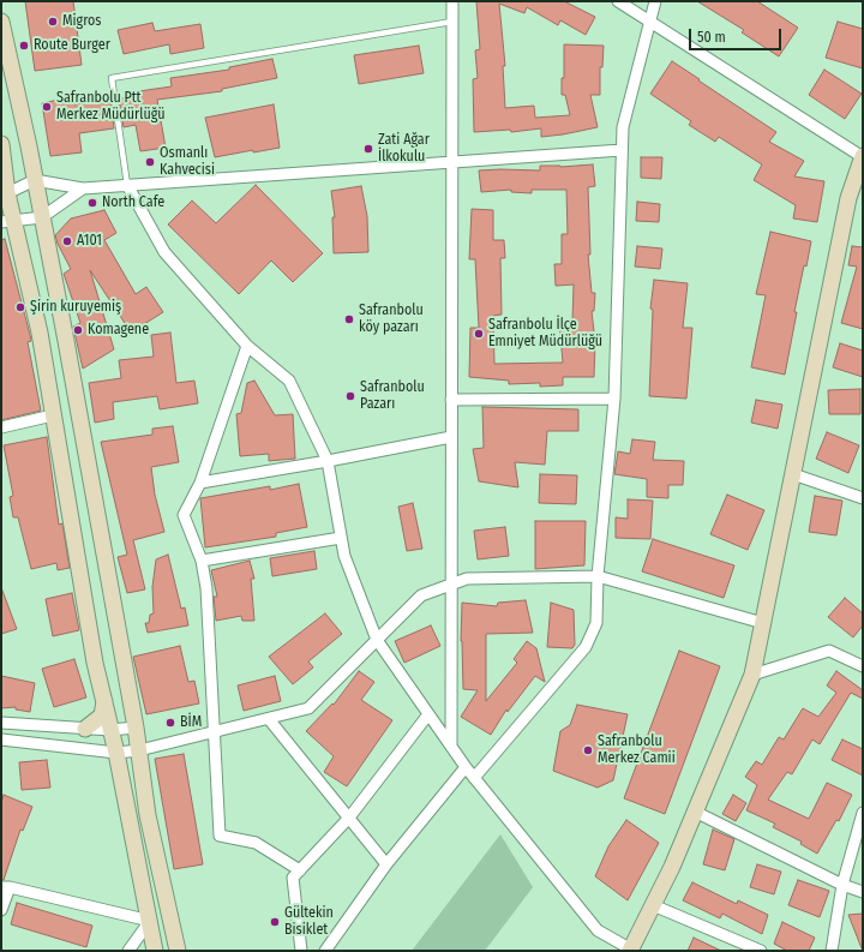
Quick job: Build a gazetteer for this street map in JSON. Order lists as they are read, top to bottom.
{
  "places": [
    "Migros",
    "Route Burger",
    "Safranbolu Ptt Merkez Müdürlüğü",
    "Zati Ağar İlkokulu",
    "Osmanlı Kahvecisi",
    "North Cafe",
    "A101",
    "Şirin kuruyemiş",
    "Safranbolu köy pazarı",
    "Komagene",
    "Safranbolu İlçe Emniyet Müdürlüğü",
    "Safranbolu Pazarı",
    "BİM",
    "Safranbolu Merkez Camii",
    "Gültekin Bisiklet"
  ],
  "scale_bar": "50 m"
}
